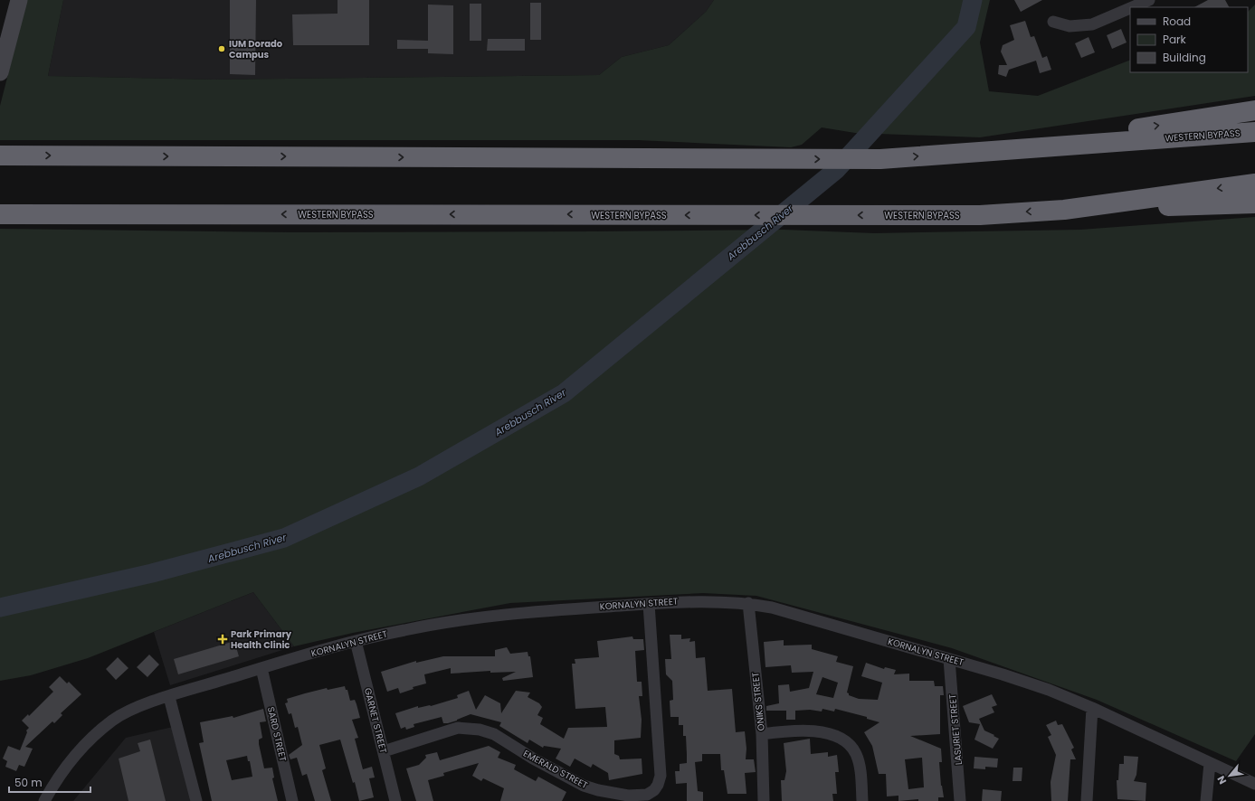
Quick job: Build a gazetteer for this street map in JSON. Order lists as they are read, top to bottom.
{
  "streets": {
    "highway": ["WESTERN BYPASS"],
    "street": [
      "KORNALYN STREET",
      "ONIKS STREET",
      "GARNET STREET",
      "LASURIET STREET",
      "SARD STREET",
      "EMERALD STREET"
    ]
  },
  "crossings": [
    ["KORNALYN STREET", "ONIKS STREET"],
    ["KORNALYN STREET", "GARNET STREET"],
    ["KORNALYN STREET", "LASURIET STREET"],
    ["KORNALYN STREET", "SARD STREET"],
    ["KORNALYN STREET", "EMERALD STREET"],
    ["GARNET STREET", "EMERALD STREET"]
  ],
  "water": ["Arebbusch River"],
  "places": {
    "other": ["IUM Dorado Campus"],
    "health": ["Park Primary Health Clinic"]
  },
  "legend": ["Road", "Park", "Building"],
  "scale_bar": "50 m",
  "north": "bottom left"
}
